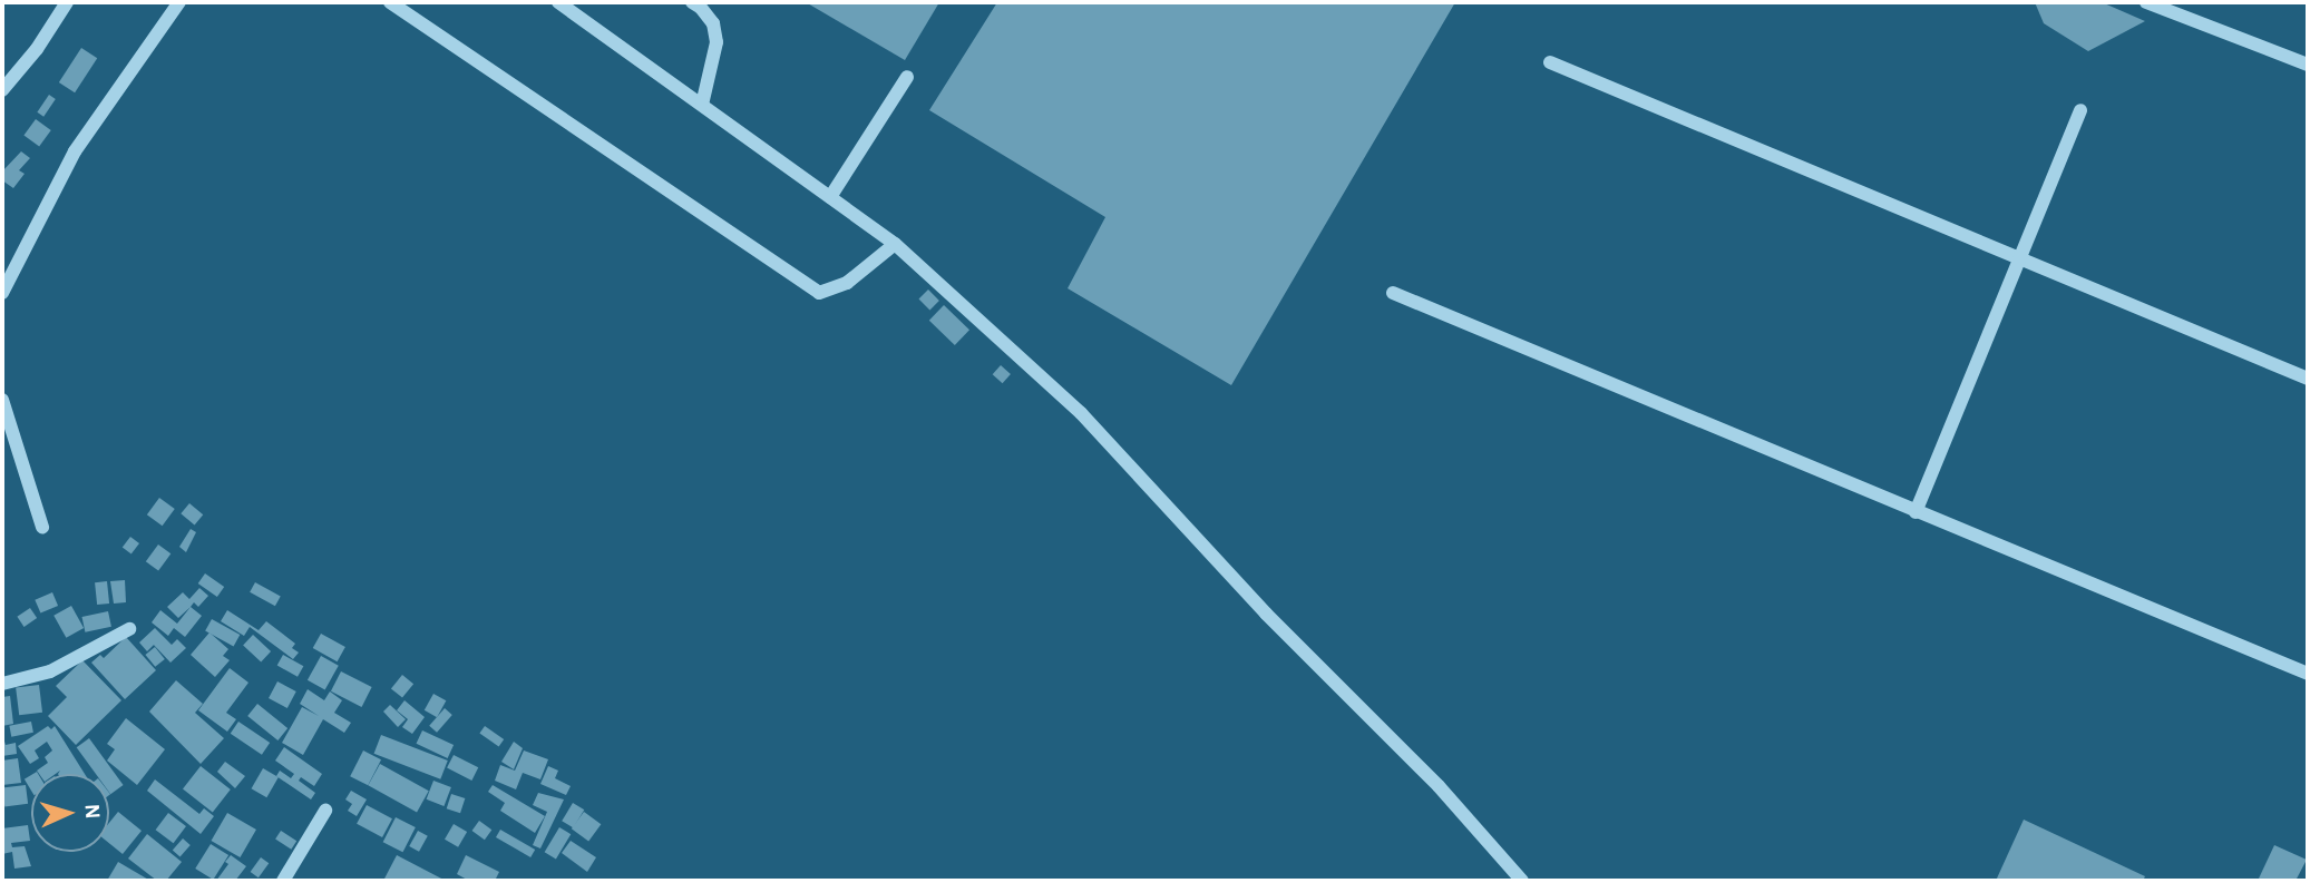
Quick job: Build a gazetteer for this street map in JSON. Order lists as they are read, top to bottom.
{
  "north": "right"
}
